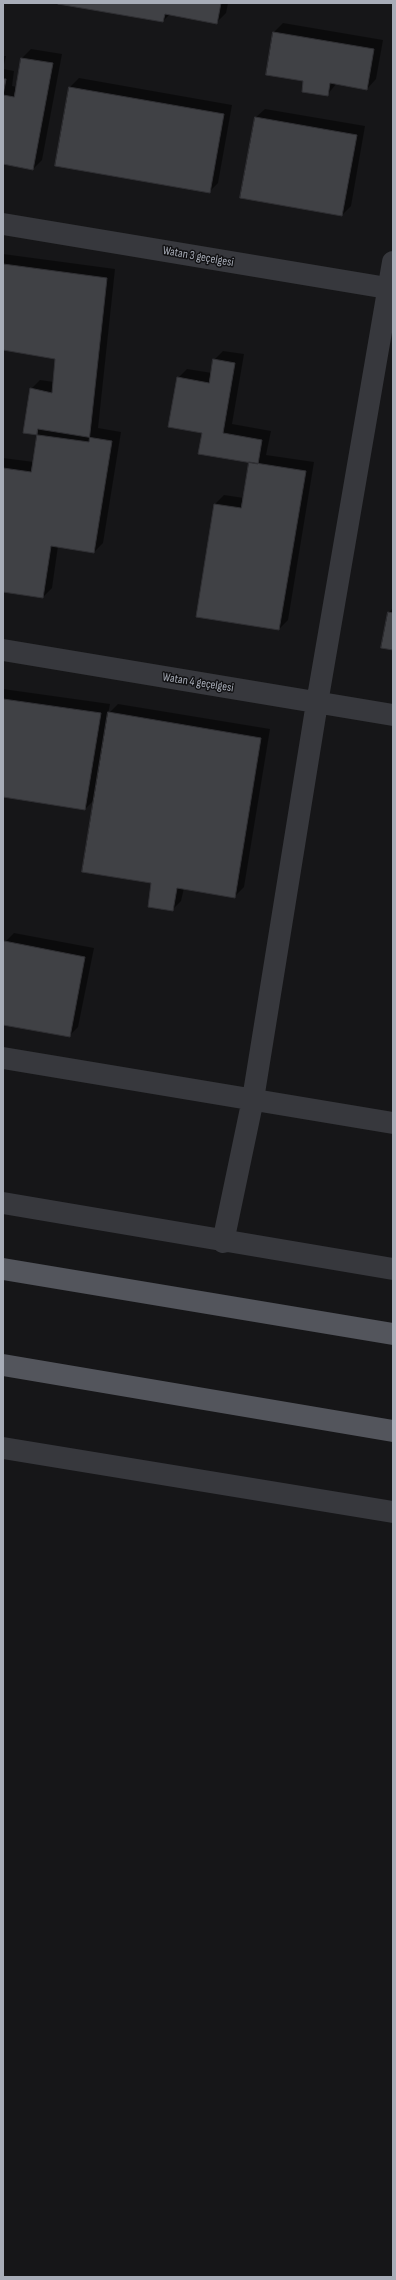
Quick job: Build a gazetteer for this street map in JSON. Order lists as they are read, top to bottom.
{
  "streets": {
    "street": ["Watan 3 geçelgesi", "Watan 4 geçelgesi"]
  }
}
